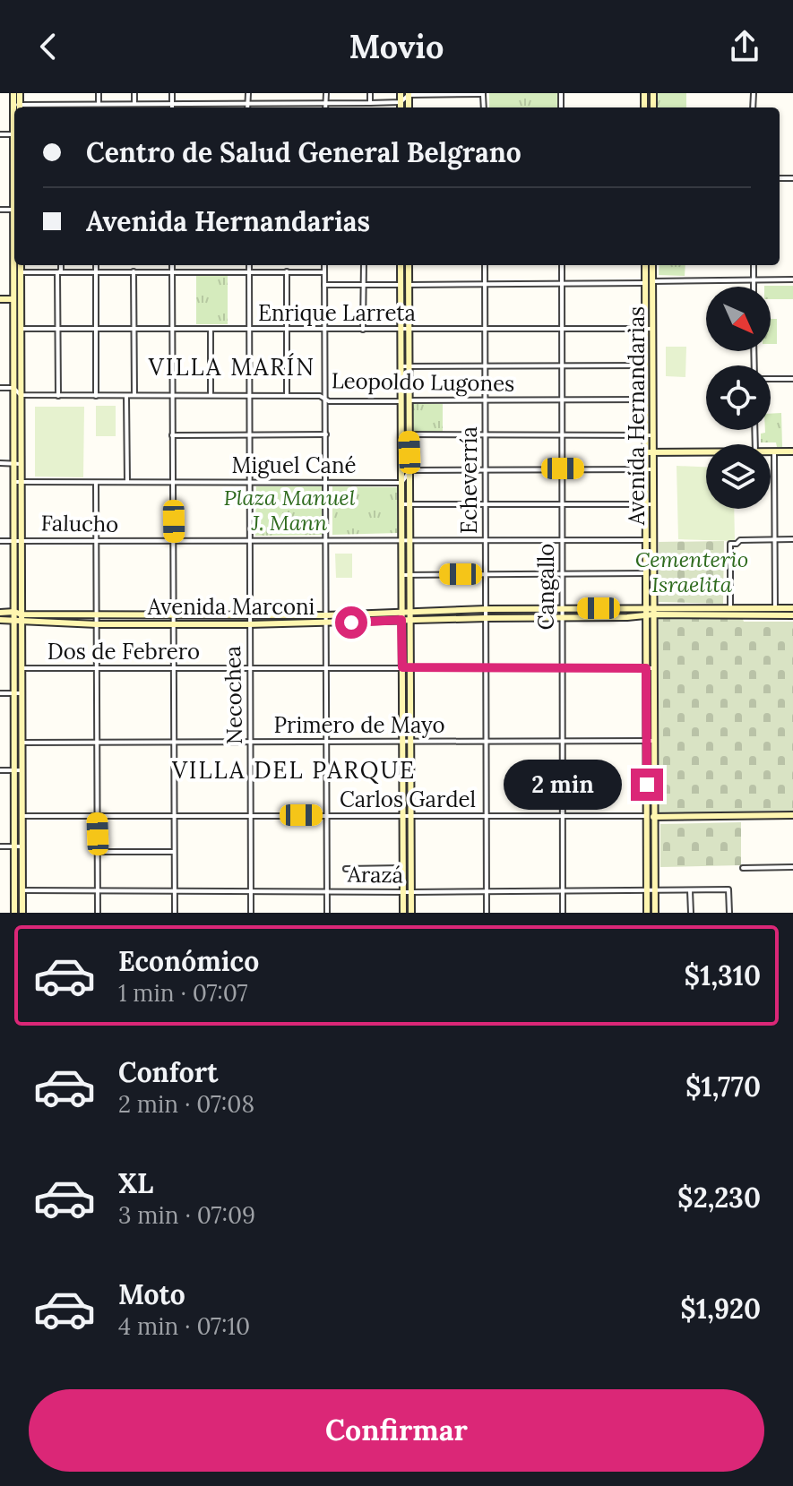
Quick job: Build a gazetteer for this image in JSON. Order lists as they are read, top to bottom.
{
  "streets": {
    "main road": ["Avenida Hernandarias", "Avenida Marconi", "Carlos Gardel"],
    "street": [
      "Enrique Larreta",
      "Leopoldo Lugones",
      "Miguel Cané",
      "Echeverría",
      "Falucho",
      "Cangallo",
      "Dos de Febrero",
      "Necochea",
      "Primero de Mayo",
      "Arazá"
    ]
  },
  "crossings": [
    ["Enrique Larreta", "Avenida Hernandarias"],
    ["Enrique Larreta", "Echeverría"],
    ["Enrique Larreta", "Cangallo"],
    ["Enrique Larreta", "Necochea"],
    ["Leopoldo Lugones", "Avenida Hernandarias"],
    ["Leopoldo Lugones", "Echeverría"],
    ["Leopoldo Lugones", "Cangallo"],
    ["Leopoldo Lugones", "Necochea"],
    ["Avenida Hernandarias", "Falucho"],
    ["Avenida Hernandarias", "Avenida Marconi"],
    ["Avenida Hernandarias", "Dos de Febrero"],
    ["Avenida Hernandarias", "Primero de Mayo"],
    ["Avenida Hernandarias", "Carlos Gardel"],
    ["Avenida Hernandarias", "Arazá"],
    ["Miguel Cané", "Necochea"],
    ["Echeverría", "Falucho"],
    ["Echeverría", "Avenida Marconi"],
    ["Echeverría", "Dos de Febrero"],
    ["Echeverría", "Primero de Mayo"],
    ["Echeverría", "Carlos Gardel"],
    ["Echeverría", "Arazá"],
    ["Falucho", "Cangallo"],
    ["Falucho", "Necochea"],
    ["Cangallo", "Avenida Marconi"],
    ["Cangallo", "Dos de Febrero"],
    ["Cangallo", "Primero de Mayo"],
    ["Cangallo", "Carlos Gardel"],
    ["Cangallo", "Arazá"],
    ["Avenida Marconi", "Necochea"],
    ["Dos de Febrero", "Necochea"],
    ["Necochea", "Primero de Mayo"],
    ["Necochea", "Carlos Gardel"],
    ["Necochea", "Arazá"]
  ],
  "districts": ["VILLA MARÍN", "VILLA DEL PARQUE"],
  "parks": ["Plaza Manuel J. Mann", "Cementerio Israelita"],
  "north": "bottom right",
  "page": {
    "header": "Movio",
    "banner": ["Centro de Salud General Belgrano", "Avenida Hernandarias"],
    "bubble": "2 min",
    "list": [
      {
        "name": "Económico",
        "note": "1 min · 07:07",
        "value": "$1,310"
      },
      {
        "name": "Confort",
        "note": "2 min · 07:08",
        "value": "$1,770"
      },
      {
        "name": "XL",
        "note": "3 min · 07:09",
        "value": "$2,230"
      },
      {
        "name": "Moto",
        "note": "4 min · 07:10",
        "value": "$1,920"
      }
    ],
    "buttons": "Confirmar"
  }
}
